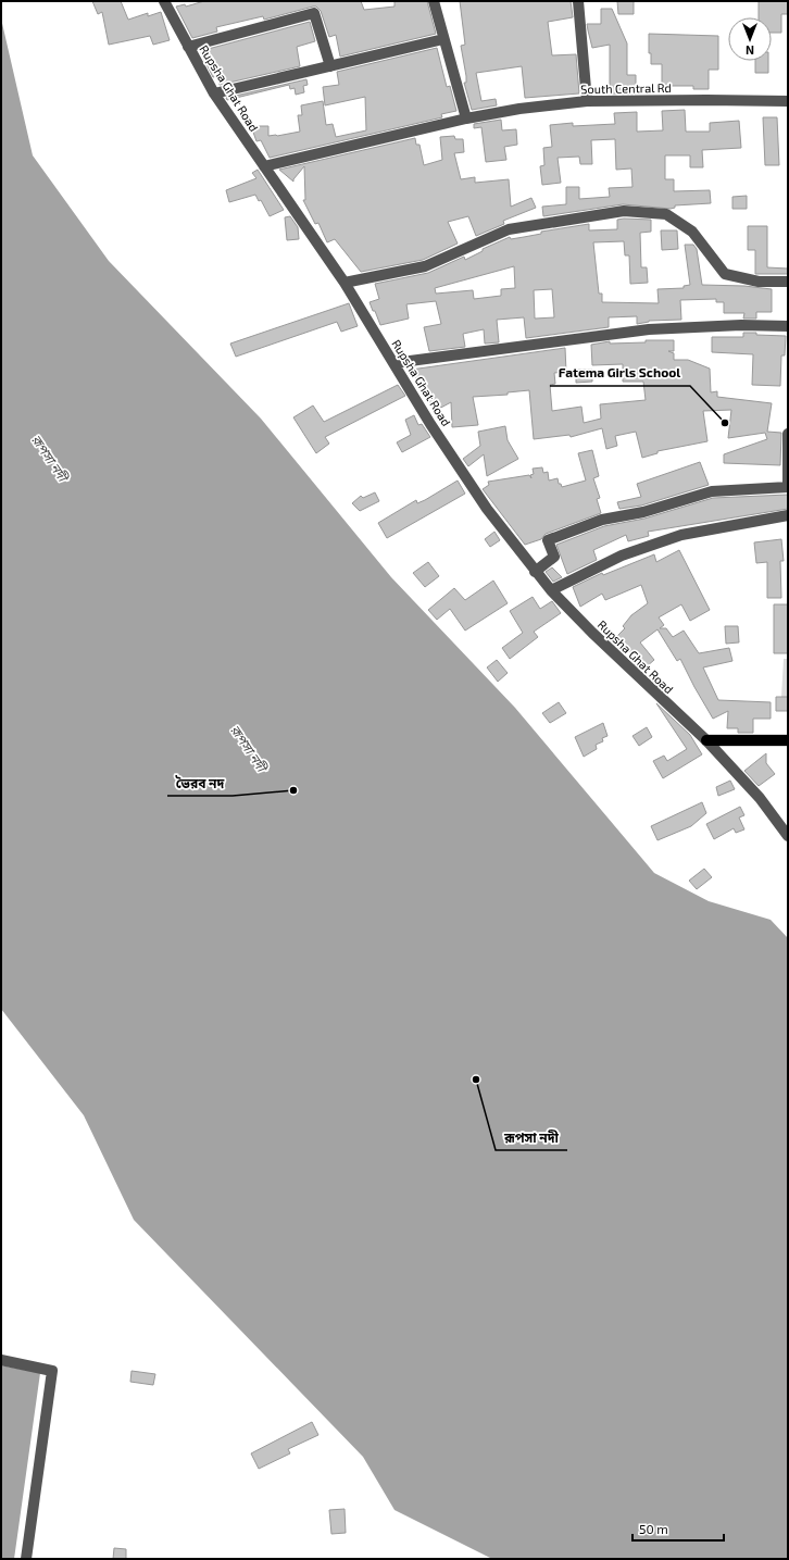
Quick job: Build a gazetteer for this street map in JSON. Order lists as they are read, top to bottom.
{
  "streets": {
    "street": ["Rupsha Ghat Road", "South Central Rd"]
  },
  "crossings": [
    ["Rupsha Ghat Road", "South Central Rd"]
  ],
  "water": ["রূপসা নদী"],
  "places": ["Fatema Girls School", "ভৈরব নদ", "রূপসা নদী"],
  "scale_bar": "50 m",
  "north": "bottom"
}
